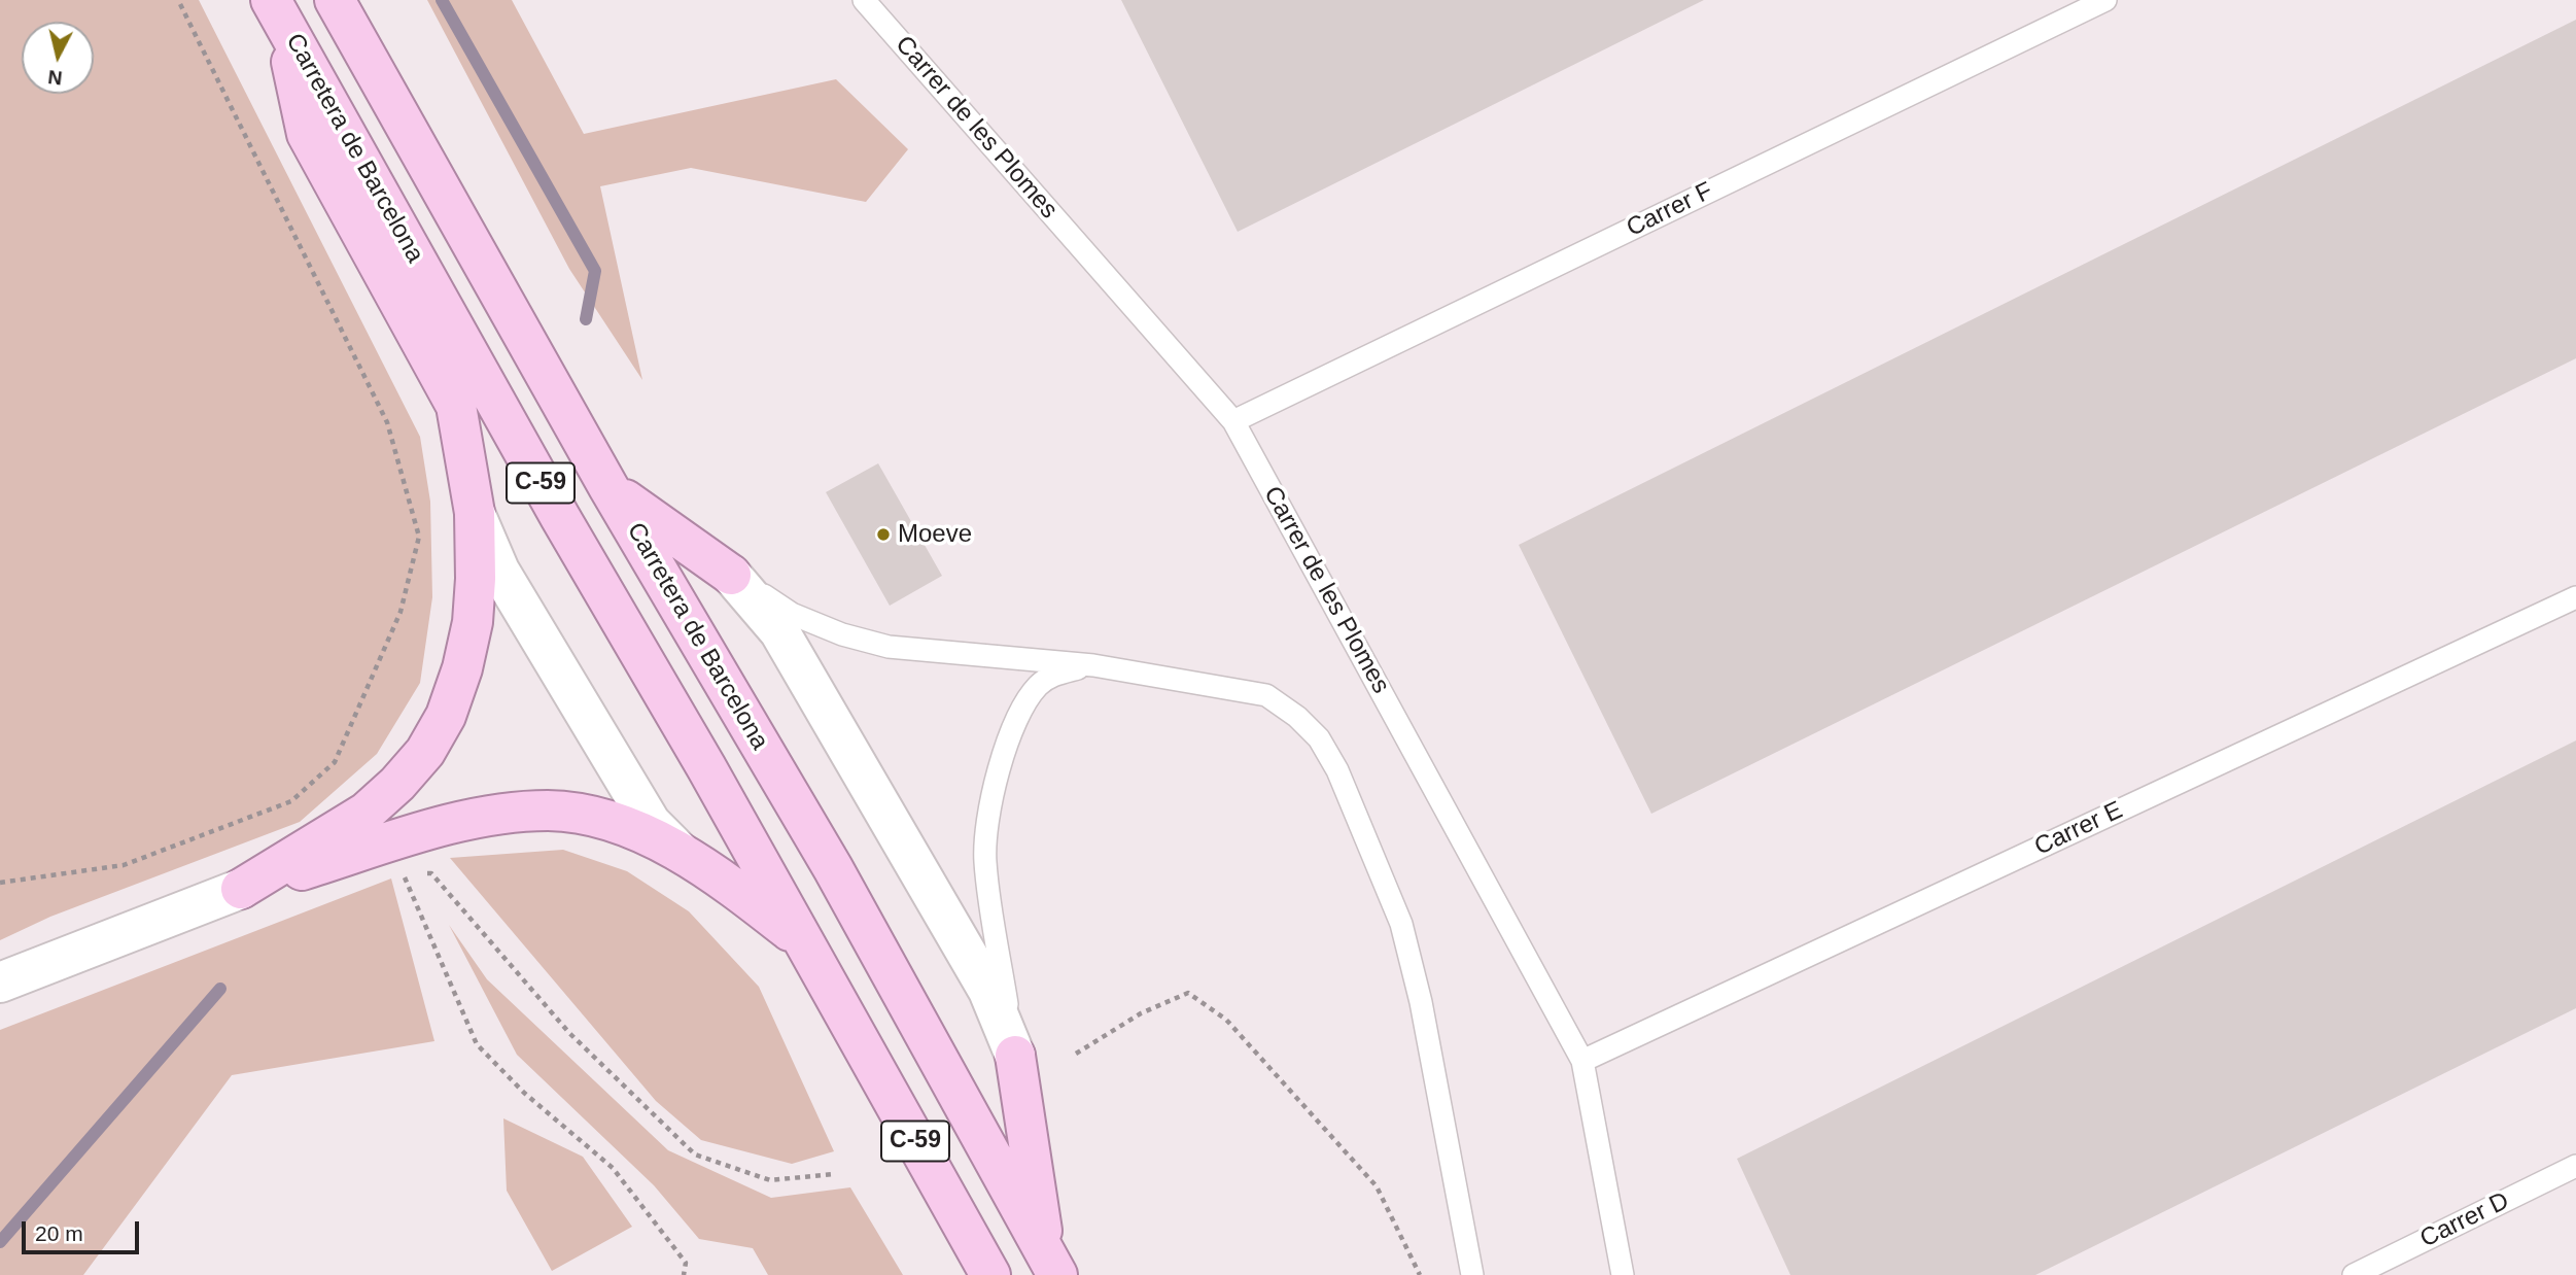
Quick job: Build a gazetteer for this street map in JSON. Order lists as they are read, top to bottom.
{
  "streets": {
    "highway": ["Carretera de Barcelona", "C-59"],
    "lane": [
      "Carrer de les Plomes",
      "Carrer F",
      "Carrer E",
      "Carrer D"
    ]
  },
  "crossings": [
    ["Carrer de les Plomes", "Carrer F"],
    ["Carrer de les Plomes", "Carrer E"]
  ],
  "places": ["Moeve"],
  "scale_bar": "20 m",
  "north": "bottom"
}
